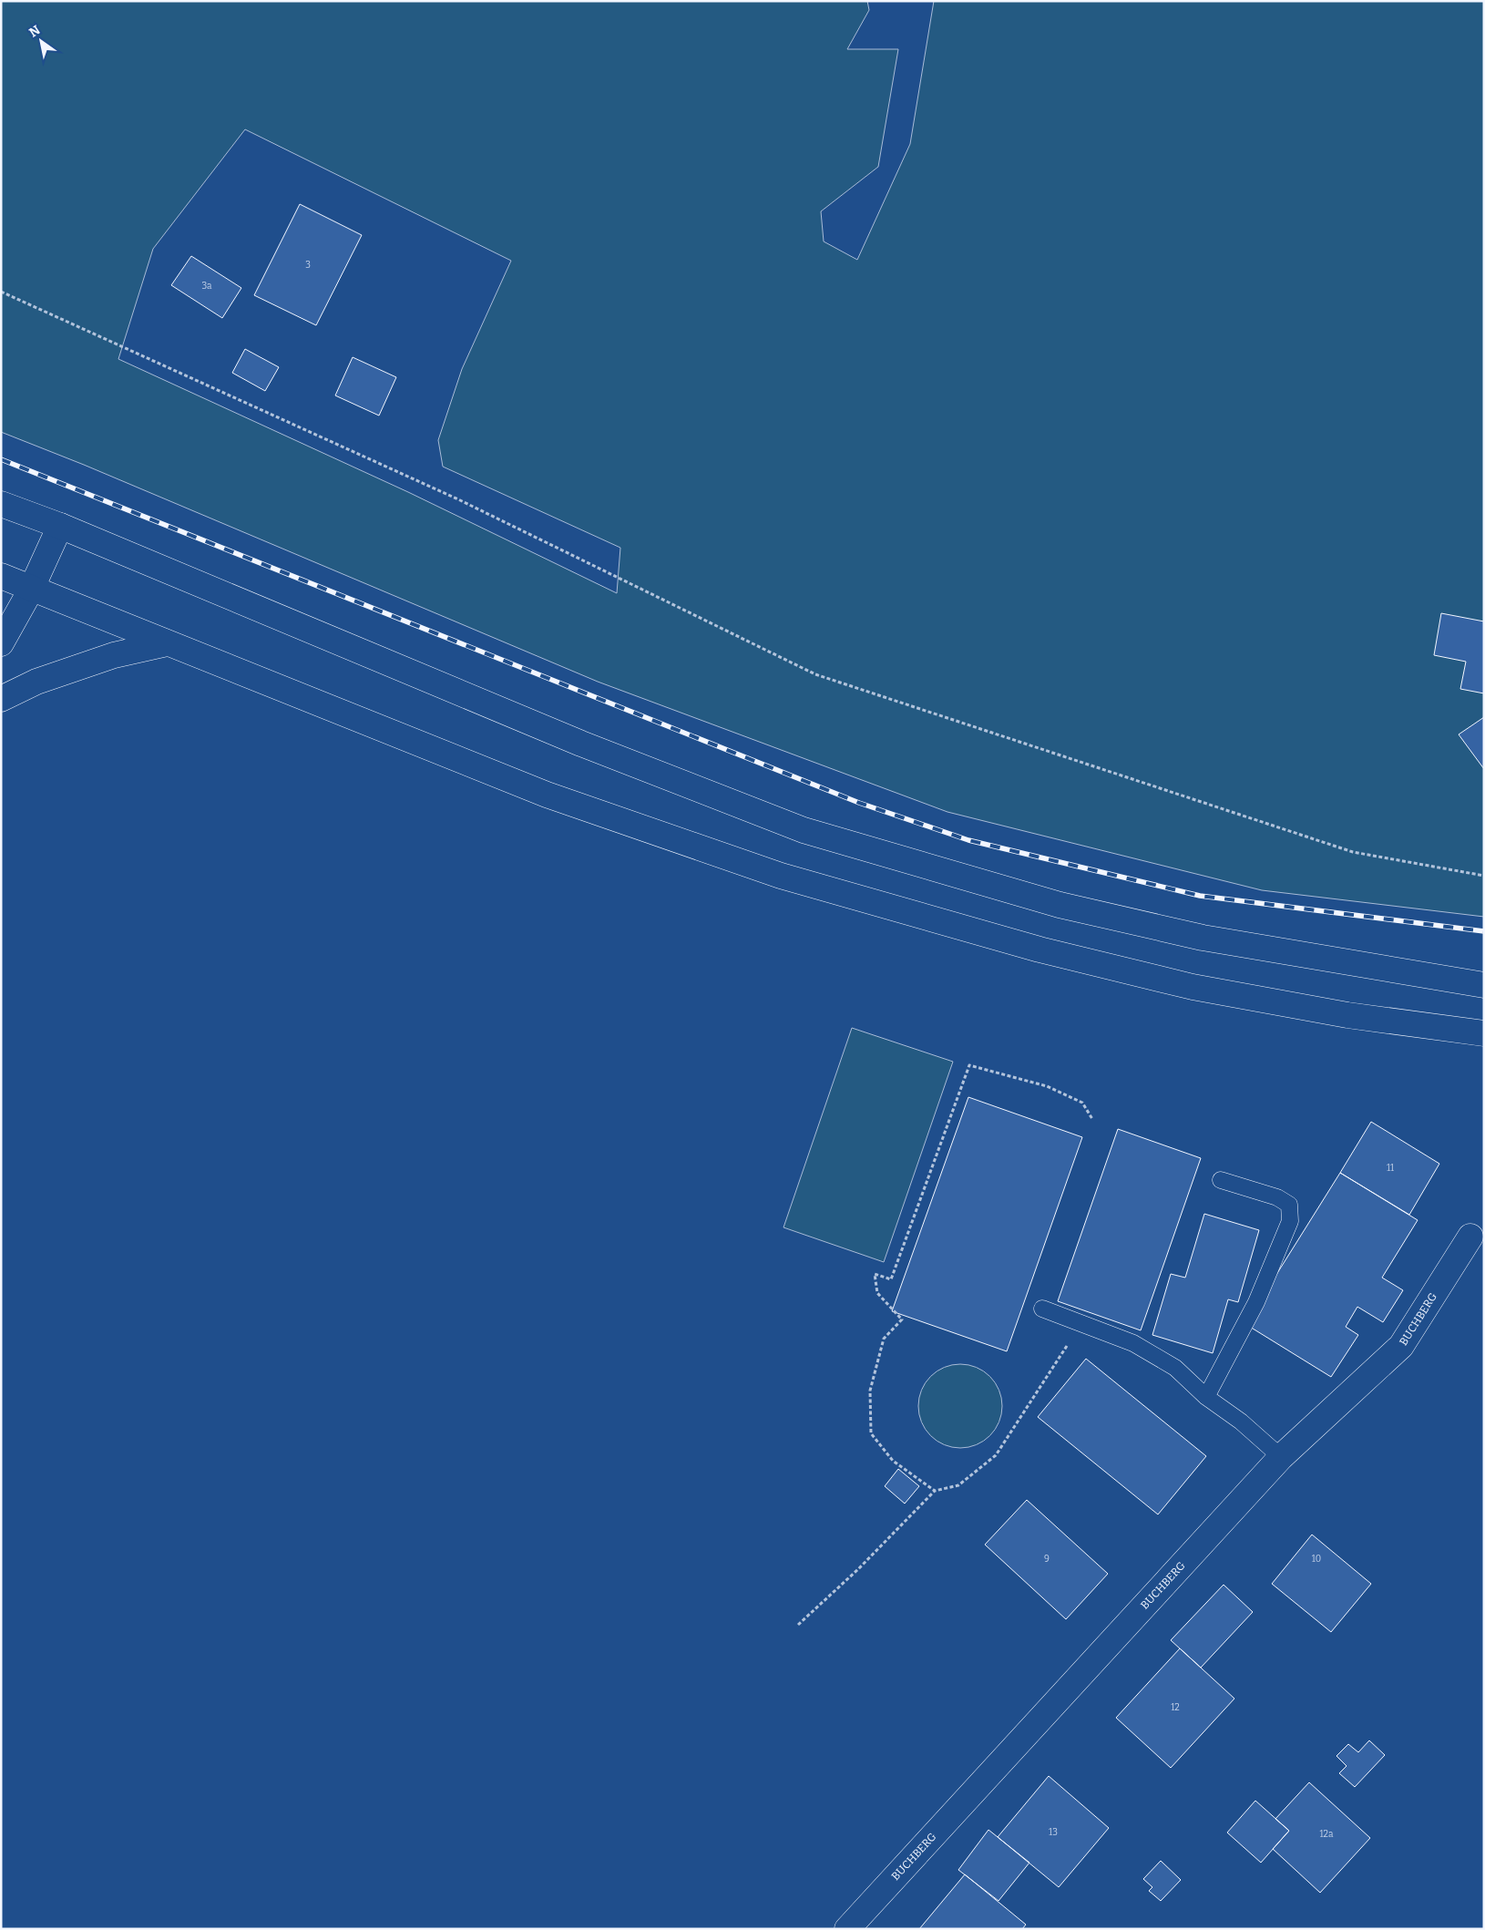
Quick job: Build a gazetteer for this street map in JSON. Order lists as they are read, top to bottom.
{
  "streets": {
    "main road": ["BUCHBERG"]
  },
  "house_numbers": [
    "3",
    "3a",
    "11",
    "9",
    "10",
    "12",
    "13",
    "12a"
  ],
  "north": "top left"
}
